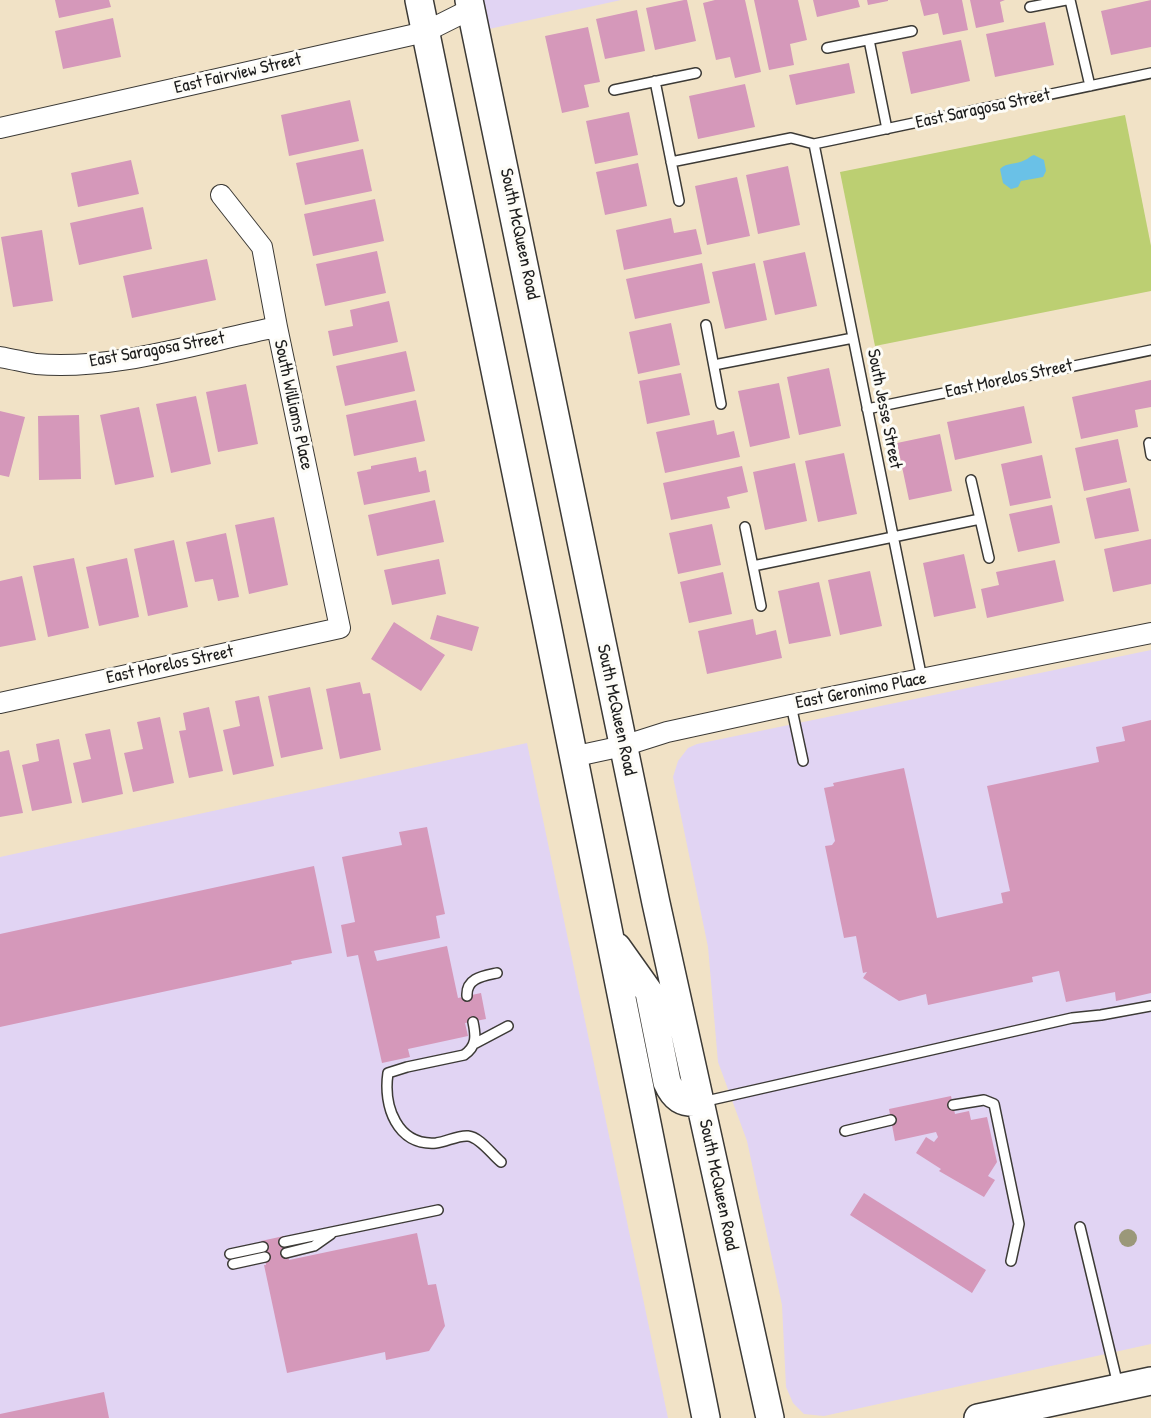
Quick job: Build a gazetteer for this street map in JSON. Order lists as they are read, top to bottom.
{
  "streets": {
    "main road": ["South McQueen Road"],
    "street": [
      "East Fairview Street",
      "East Saragosa Street",
      "East Morelos Street",
      "South Williams Place",
      "East Geronimo Place"
    ],
    "lane": ["South Jesse Street"]
  },
  "crossings": [
    ["East Fairview Street", "South McQueen Road"],
    ["East Saragosa Street", "South Williams Place"],
    ["East Saragosa Street", "South Jesse Street"],
    ["South McQueen Road", "East Geronimo Place"],
    ["East Morelos Street", "South Williams Place"],
    ["East Morelos Street", "South Jesse Street"],
    ["South Jesse Street", "East Geronimo Place"]
  ]
}
